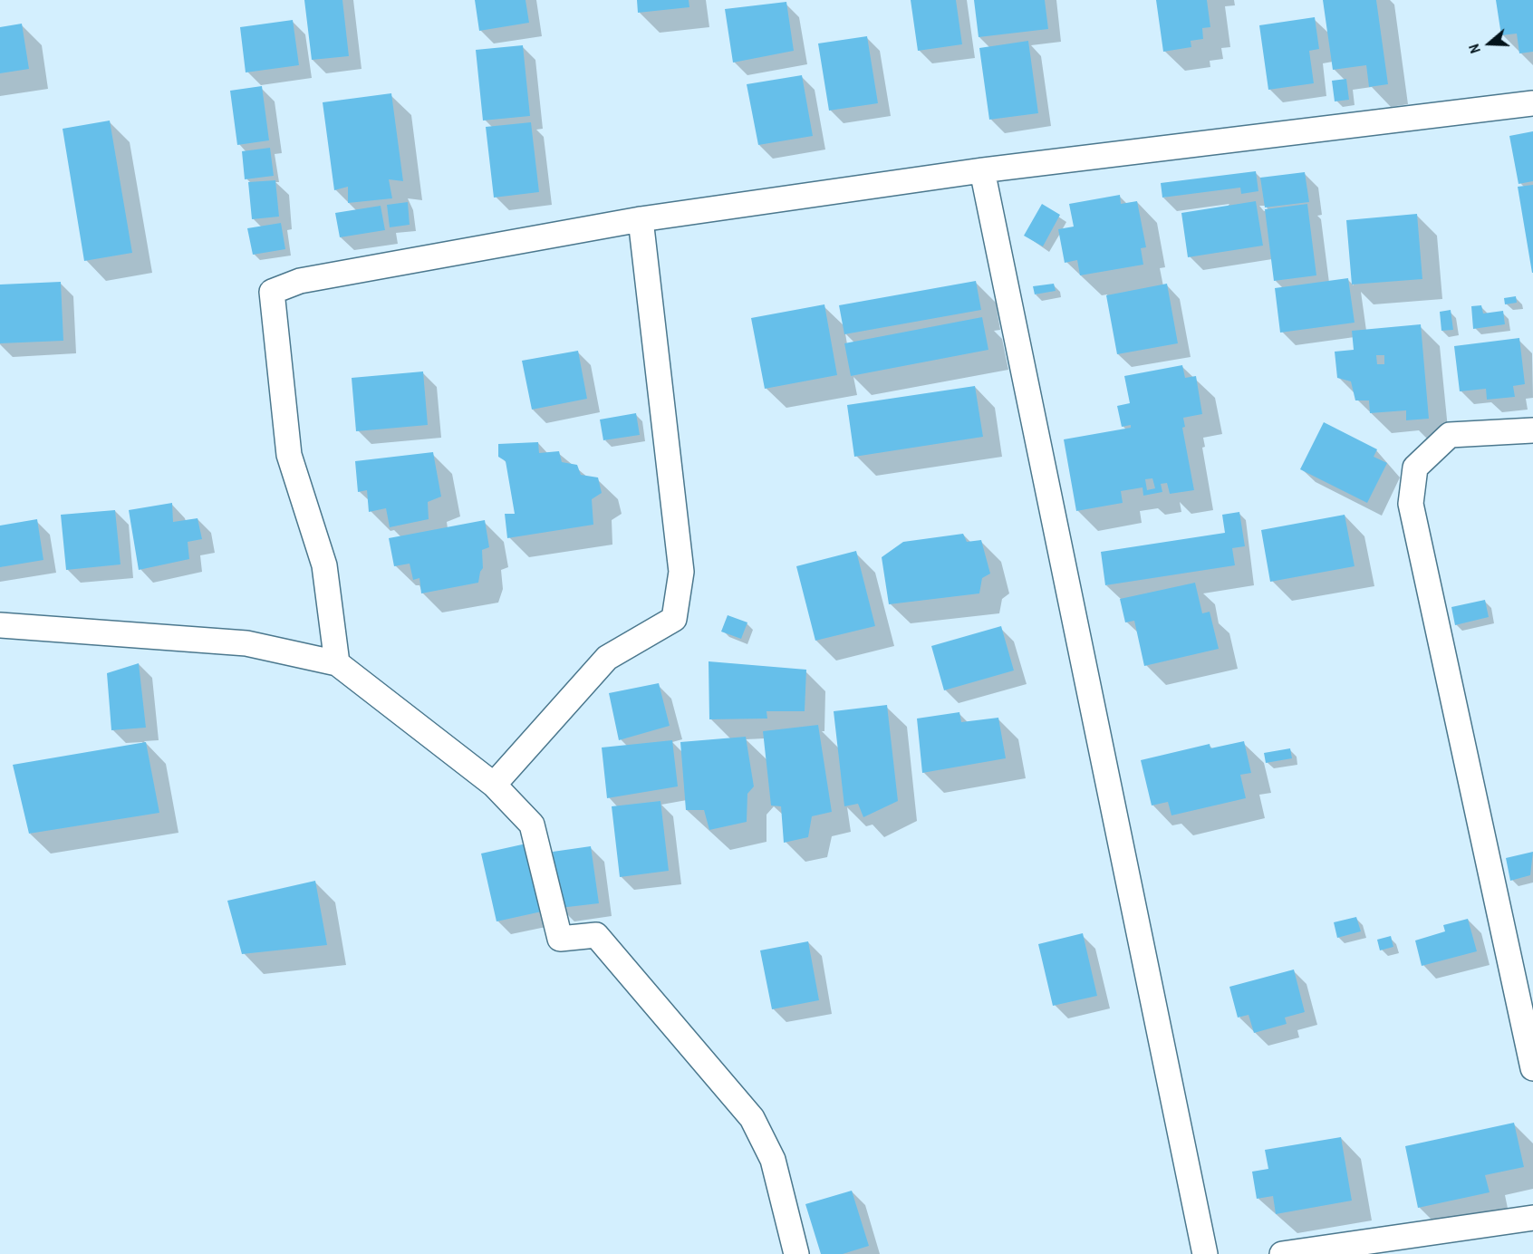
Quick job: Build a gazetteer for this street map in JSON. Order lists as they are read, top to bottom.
{
  "north": "left"
}
